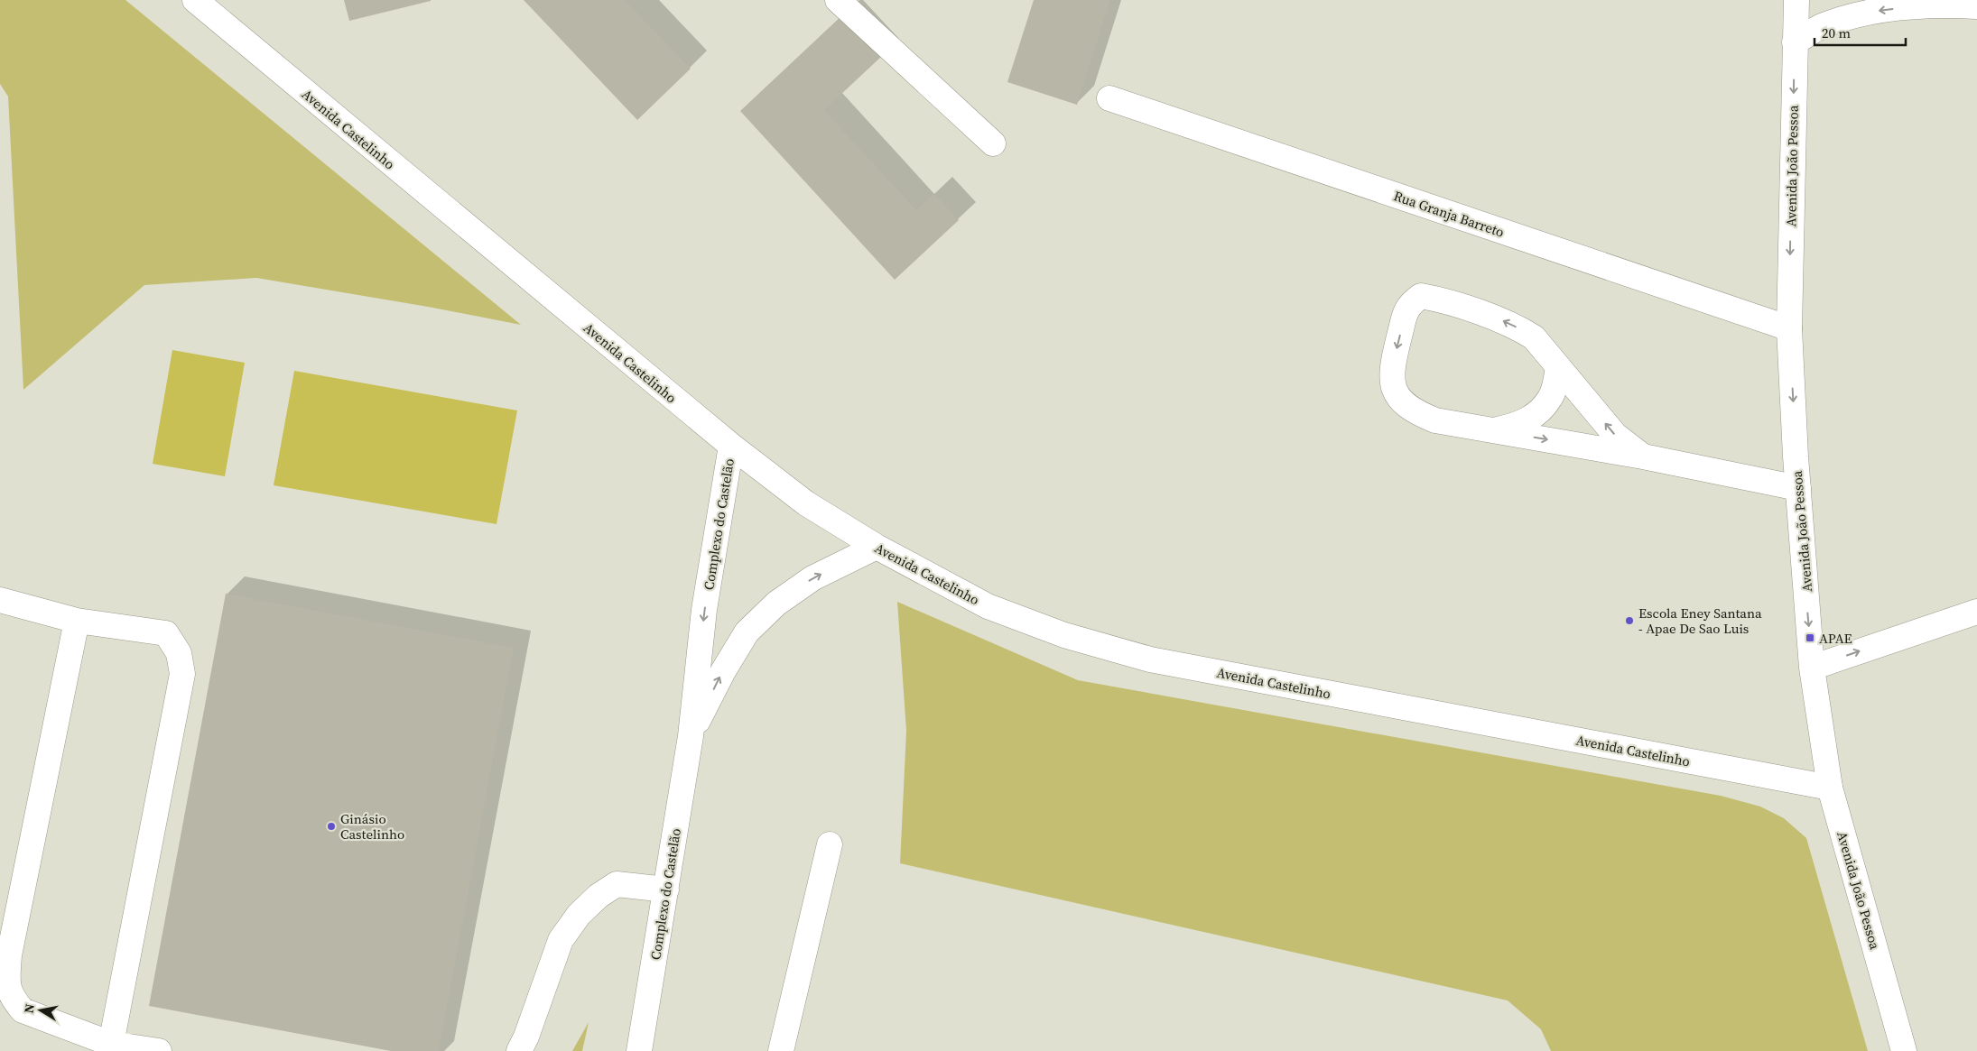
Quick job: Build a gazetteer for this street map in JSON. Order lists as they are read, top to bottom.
{
  "streets": {
    "street": [
      "Avenida Castelinho",
      "Avenida João Pessoa",
      "Rua Granja Barreto",
      "Complexo do Castelão"
    ]
  },
  "crossings": [
    ["Avenida Castelinho", "Avenida João Pessoa"],
    ["Avenida Castelinho", "Complexo do Castelão"],
    ["Avenida João Pessoa", "Rua Granja Barreto"]
  ],
  "one_way": ["Avenida João Pessoa"],
  "places": {
    "other": ["Escola Eney Santana - Apae De Sao Luis", "Ginásio Castelinho"],
    "transit": ["APAE"]
  },
  "scale_bar": "20 m",
  "north": "left"
}
